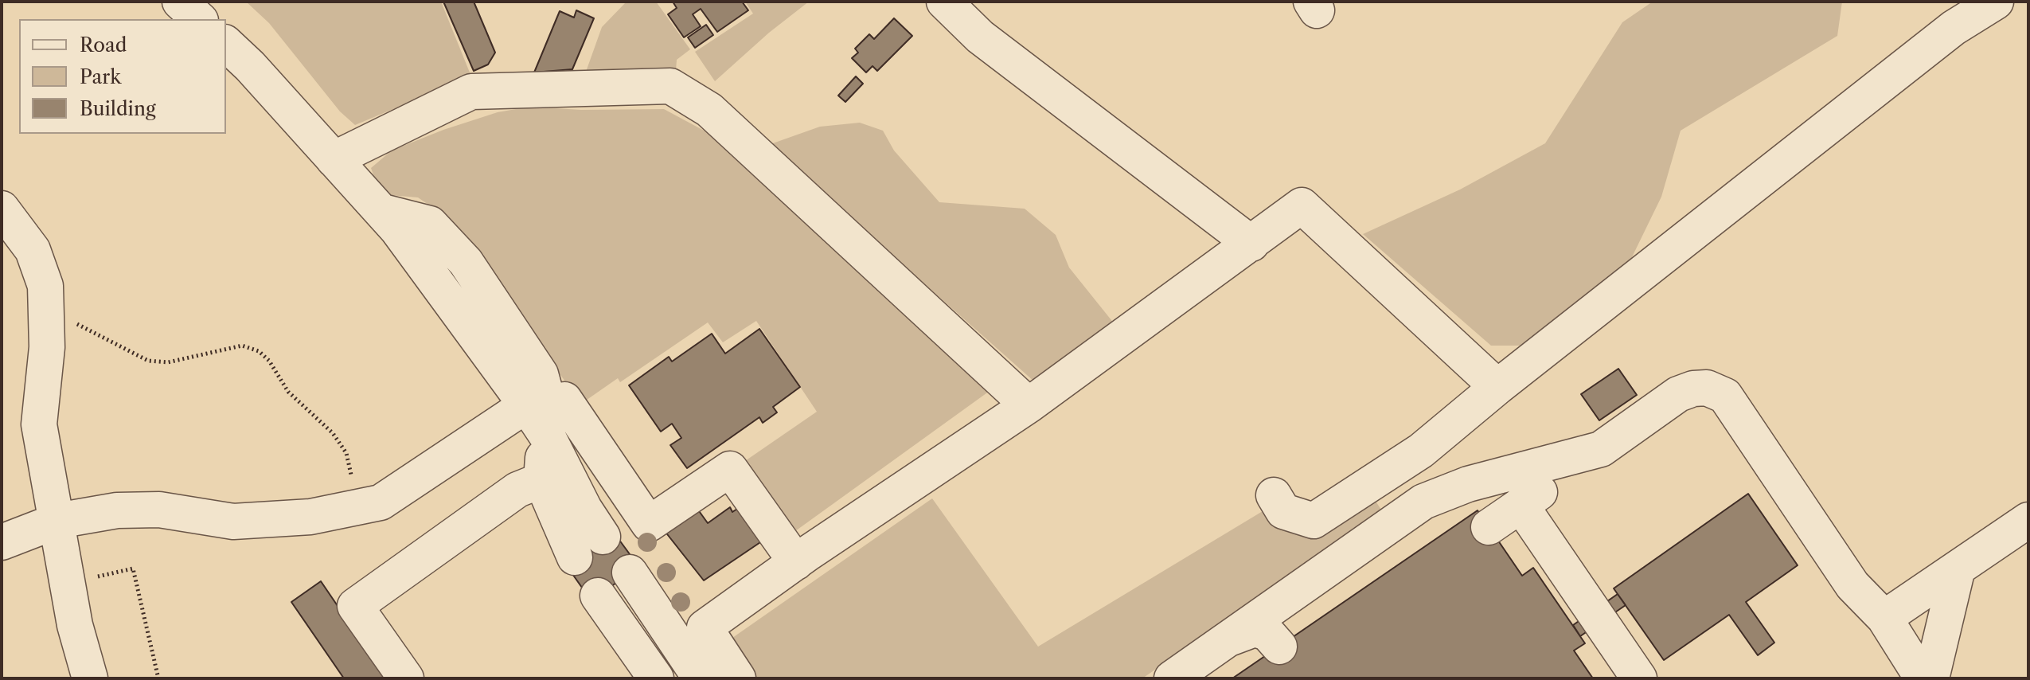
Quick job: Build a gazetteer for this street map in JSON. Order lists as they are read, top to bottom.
{
  "legend": ["Road", "Park", "Building"]
}
